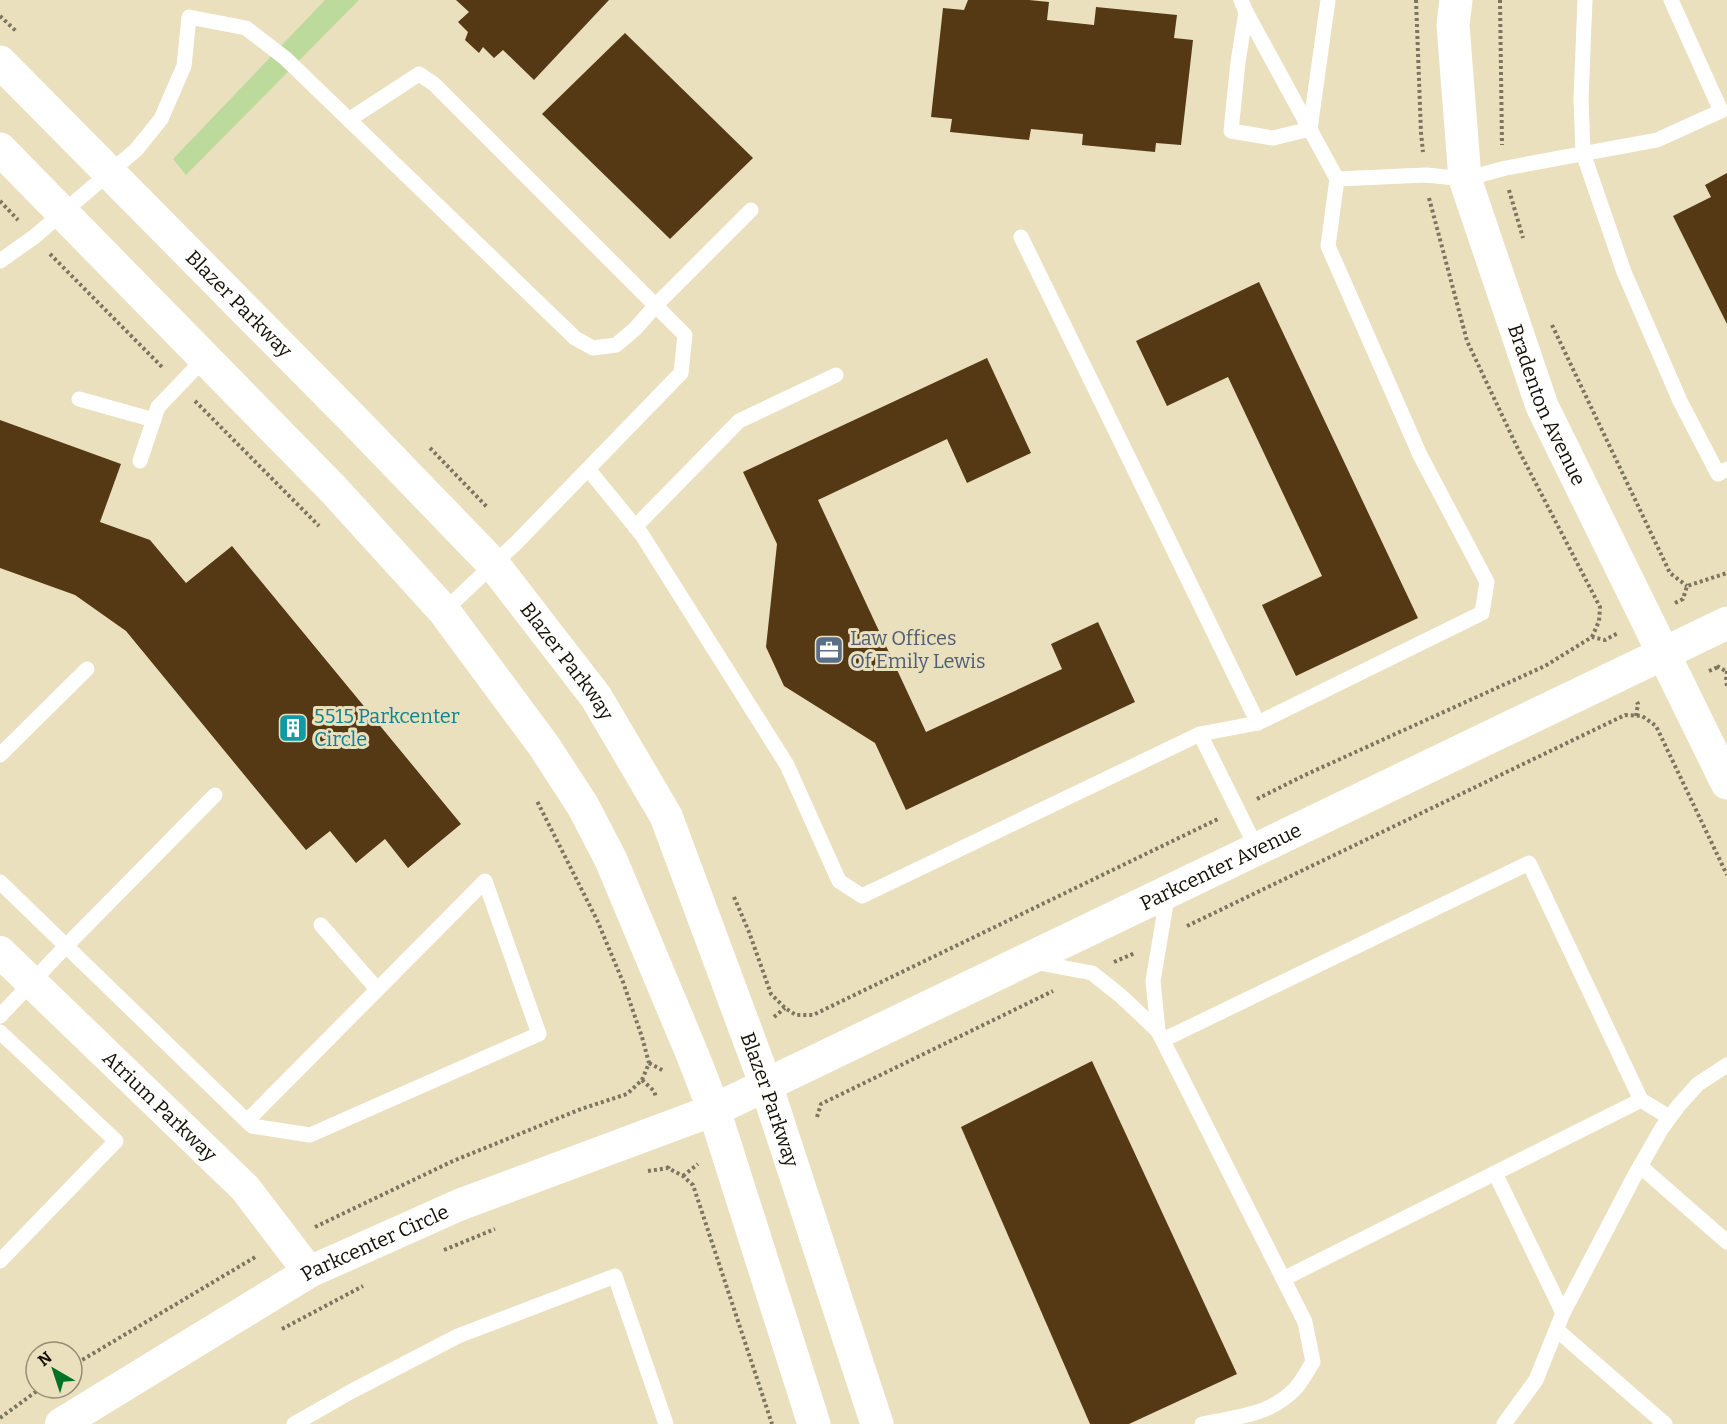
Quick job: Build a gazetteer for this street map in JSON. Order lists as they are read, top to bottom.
{
  "streets": {
    "street": [
      "Blazer Parkway",
      "Bradenton Avenue",
      "Parkcenter Avenue",
      "Atrium Parkway",
      "Parkcenter Circle"
    ]
  },
  "crossings": [
    ["Blazer Parkway", "Parkcenter Avenue"],
    ["Bradenton Avenue", "Parkcenter Avenue"],
    ["Parkcenter Avenue", "Parkcenter Circle"],
    ["Atrium Parkway", "Parkcenter Circle"]
  ],
  "places": {
    "office": ["Law Offices Of Emily Lewis"],
    "building": ["5515 Parkcenter Circle"]
  },
  "north": "top left"
}
